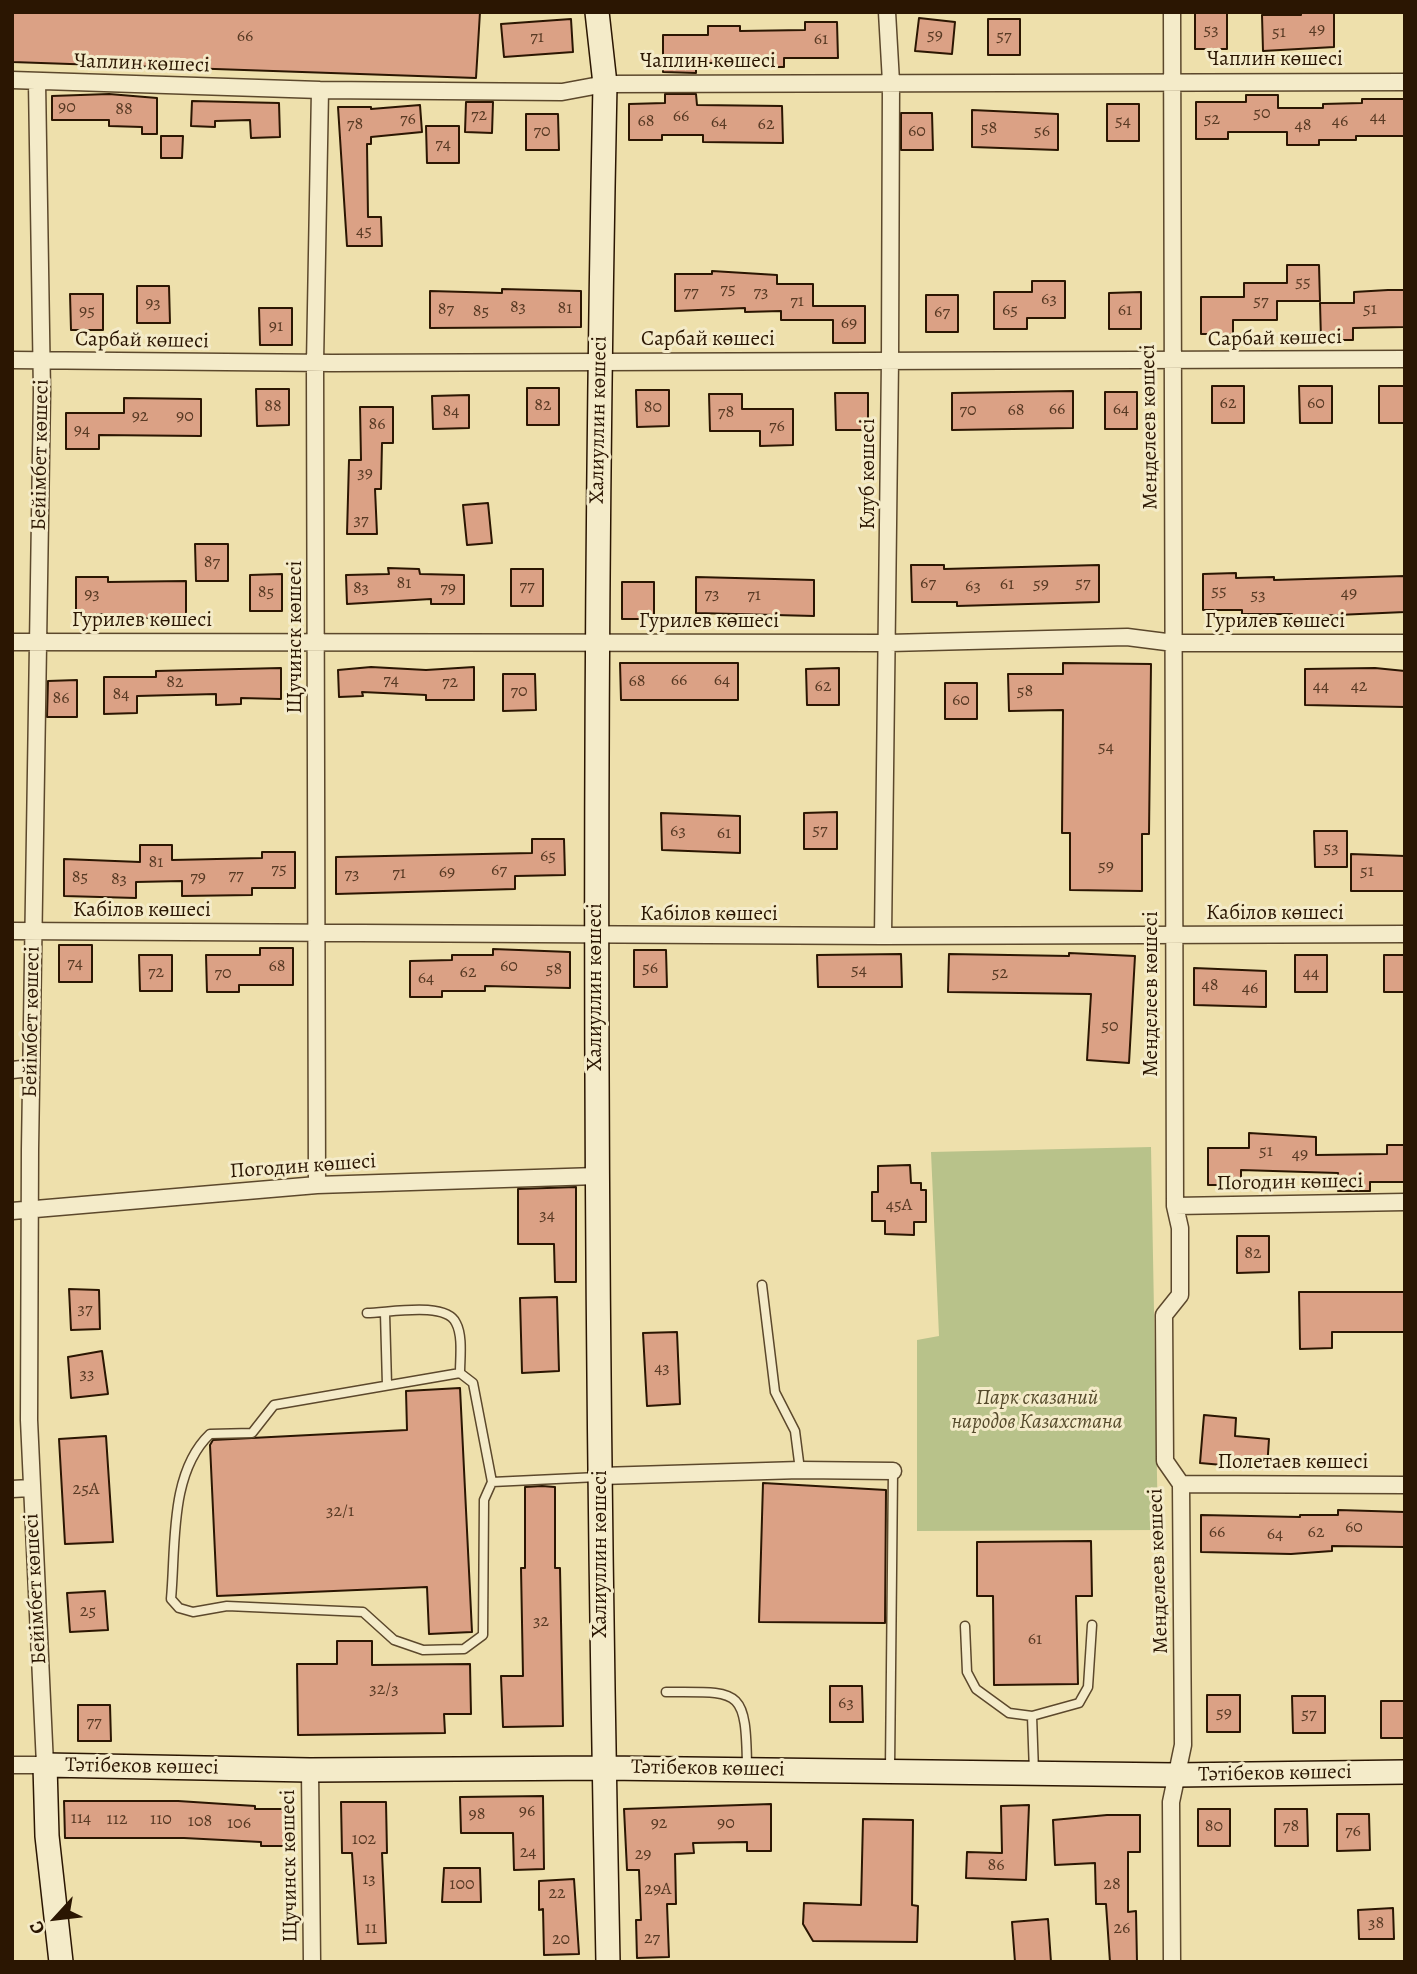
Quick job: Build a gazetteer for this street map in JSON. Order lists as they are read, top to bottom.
{
  "streets": {
    "main road": ["Халиуллин көшесі", "Бейімбет көшесі", "Тәтібеков көшесі"],
    "street": [
      "Чаплин көшесі",
      "Сарбай көшесі",
      "Менделеев көшесі",
      "Клуб көшесі",
      "Гурилев көшесі",
      "Щучинск көшесі",
      "Кабілов көшесі",
      "Погодин көшесі",
      "Полетаев көшесі"
    ]
  },
  "crossings": [
    ["Чаплин көшесі", "Халиуллин көшесі"],
    ["Чаплин көшесі", "Менделеев көшесі"],
    ["Чаплин көшесі", "Бейімбет көшесі"],
    ["Чаплин көшесі", "Клуб көшесі"],
    ["Чаплин көшесі", "Щучинск көшесі"],
    ["Сарбай көшесі", "Халиуллин көшесі"],
    ["Сарбай көшесі", "Менделеев көшесі"],
    ["Сарбай көшесі", "Бейімбет көшесі"],
    ["Сарбай көшесі", "Клуб көшесі"],
    ["Сарбай көшесі", "Щучинск көшесі"],
    ["Халиуллин көшесі", "Гурилев көшесі"],
    ["Халиуллин көшесі", "Кабілов көшесі"],
    ["Халиуллин көшесі", "Погодин көшесі"],
    ["Халиуллин көшесі", "Тәтібеков көшесі"],
    ["Менделеев көшесі", "Гурилев көшесі"],
    ["Менделеев көшесі", "Кабілов көшесі"],
    ["Менделеев көшесі", "Погодин көшесі"],
    ["Менделеев көшесі", "Полетаев көшесі"],
    ["Менделеев көшесі", "Тәтібеков көшесі"],
    ["Бейімбет көшесі", "Гурилев көшесі"],
    ["Бейімбет көшесі", "Кабілов көшесі"],
    ["Бейімбет көшесі", "Погодин көшесі"],
    ["Бейімбет көшесі", "Тәтібеков көшесі"],
    ["Клуб көшесі", "Гурилев көшесі"],
    ["Клуб көшесі", "Кабілов көшесі"],
    ["Гурилев көшесі", "Щучинск көшесі"],
    ["Щучинск көшесі", "Кабілов көшесі"],
    ["Щучинск көшесі", "Погодин көшесі"],
    ["Щучинск көшесі", "Тәтібеков көшесі"]
  ],
  "parks": ["Парк сказаний народов Казахстана"],
  "house_numbers": [
    "49",
    "53",
    "51",
    "59",
    "66",
    "57",
    "71",
    "61",
    "90",
    "88",
    "50",
    "72",
    "66",
    "44",
    "76",
    "52",
    "68",
    "54",
    "46",
    "64",
    "78",
    "62",
    "48",
    "58",
    "70",
    "60",
    "56",
    "74",
    "45",
    "55",
    "75",
    "77",
    "73",
    "63",
    "71",
    "57",
    "93",
    "83",
    "81",
    "87",
    "51",
    "65",
    "61",
    "95",
    "85",
    "67",
    "69",
    "91",
    "62",
    "60",
    "82",
    "88",
    "80",
    "66",
    "64",
    "70",
    "68",
    "84",
    "78",
    "92",
    "90",
    "86",
    "76",
    "94",
    "39",
    "37",
    "87",
    "81",
    "67",
    "57",
    "61",
    "59",
    "77",
    "63",
    "83",
    "79",
    "55",
    "85",
    "49",
    "93",
    "73",
    "71",
    "53",
    "74",
    "66",
    "64",
    "68",
    "82",
    "72",
    "62",
    "44",
    "42",
    "70",
    "58",
    "84",
    "86",
    "60",
    "54",
    "57",
    "63",
    "61",
    "53",
    "65",
    "81",
    "59",
    "75",
    "67",
    "51",
    "69",
    "71",
    "73",
    "77",
    "85",
    "79",
    "83",
    "74",
    "68",
    "60",
    "56",
    "58",
    "54",
    "72",
    "62",
    "70",
    "52",
    "44",
    "64",
    "48",
    "46",
    "50",
    "51",
    "49",
    "45А",
    "34",
    "82",
    "37",
    "43",
    "33",
    "25А",
    "32/1",
    "60",
    "66",
    "62",
    "64",
    "25",
    "32",
    "61",
    "32/3",
    "63",
    "59",
    "57",
    "77",
    "96",
    "98",
    "114",
    "112",
    "110",
    "108",
    "106",
    "92",
    "90",
    "80",
    "78",
    "76",
    "102",
    "24",
    "29",
    "86",
    "13",
    "100",
    "28",
    "29А",
    "22",
    "38",
    "11",
    "26",
    "27",
    "20"
  ],
  "north": "bottom left"
}
